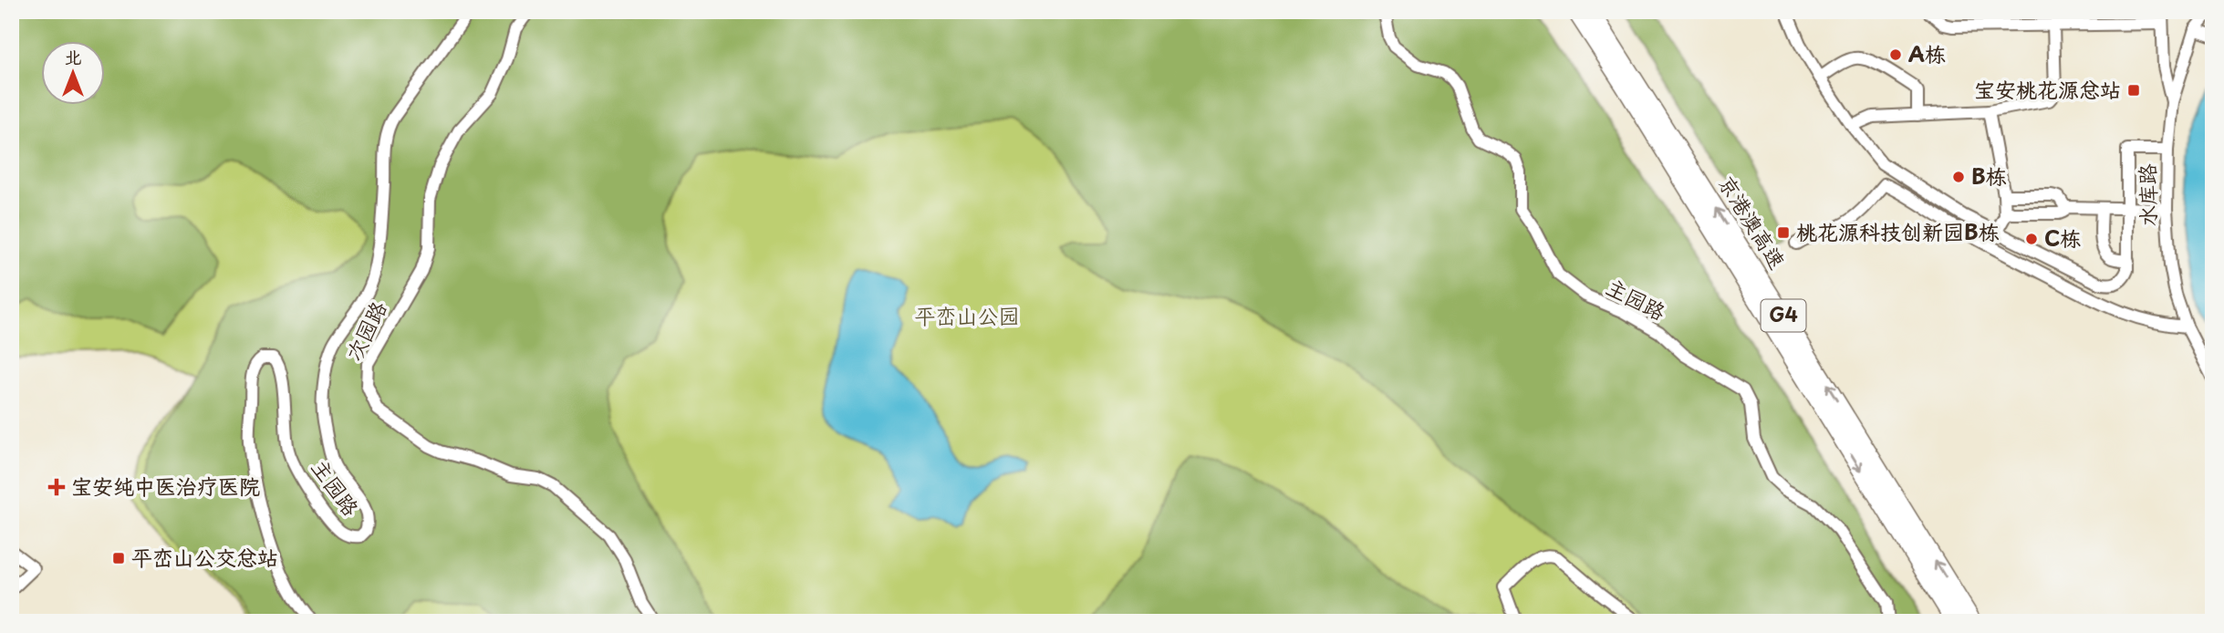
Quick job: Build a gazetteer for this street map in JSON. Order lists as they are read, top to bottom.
{
  "streets": {
    "highway": ["京港澳高速", "G4"],
    "street": ["水库路", "主园路", "次园路"]
  },
  "parks": ["平峦山公园"],
  "places": {
    "other": ["A栋", "B栋", "C栋"],
    "transit": ["宝安桃花源总站", "桃花源科技创新园B栋", "平峦山公交总站"],
    "health": ["宝安纯中医治疗医院"]
  },
  "north": "top"
}
